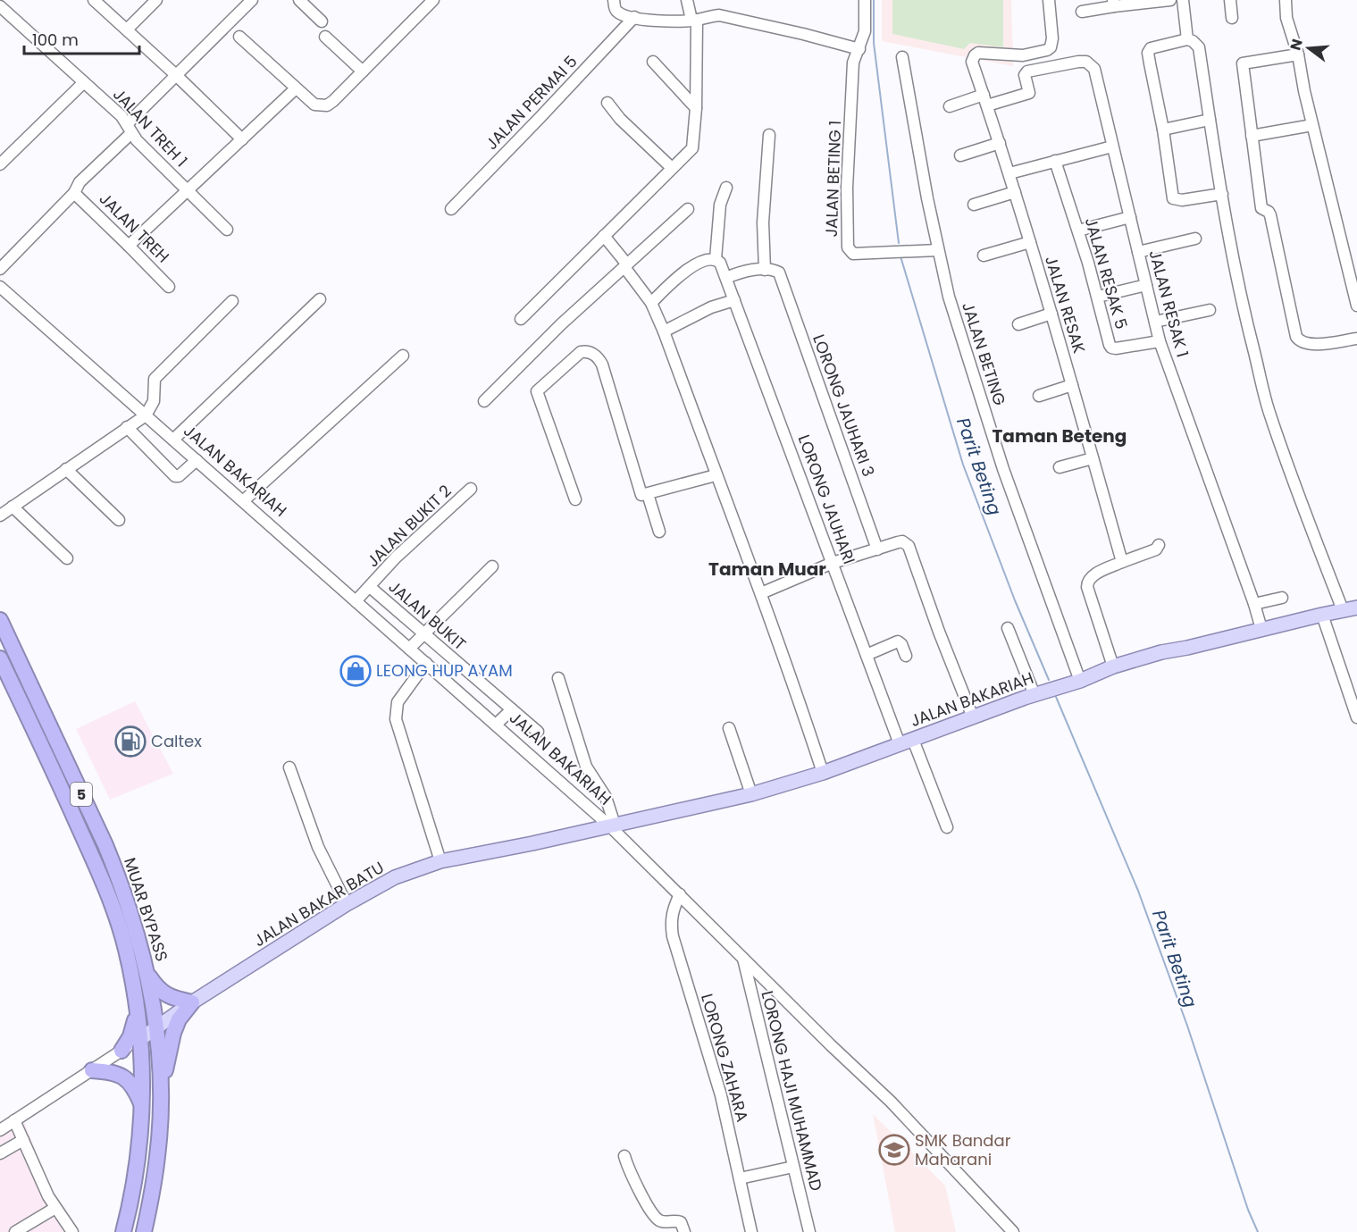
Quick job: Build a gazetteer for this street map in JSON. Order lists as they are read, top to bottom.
{
  "streets": {
    "highway": ["5", "MUAR BYPASS"],
    "main road": ["JALAN BAKARIAH", "JALAN BAKAR BATU"],
    "street": [
      "JALAN PERMAI 5",
      "JALAN TREH 1",
      "JALAN BETING 1",
      "JALAN TREH",
      "JALAN RESAK 5",
      "JALAN RESAK 1",
      "JALAN RESAK",
      "JALAN BETING",
      "LORONG JAUHARI 3",
      "LORONG JAUHARI",
      "JALAN BUKIT 2",
      "JALAN BUKIT",
      "LORONG ZAHARA",
      "LORONG HAJI MUHAMMAD"
    ]
  },
  "crossings": [
    ["JALAN TREH 1", "JALAN TREH"],
    ["JALAN BETING 1", "JALAN BETING"],
    ["JALAN RESAK 5", "JALAN RESAK 1"],
    ["JALAN RESAK 1", "JALAN RESAK"],
    ["JALAN RESAK 1", "JALAN BAKARIAH"],
    ["JALAN BETING", "JALAN BAKARIAH"],
    ["JALAN BAKARIAH", "LORONG JAUHARI"],
    ["JALAN BAKARIAH", "JALAN BUKIT 2"],
    ["JALAN BAKARIAH", "JALAN BAKAR BATU"],
    ["JALAN BUKIT 2", "JALAN BUKIT"],
    ["JALAN BAKAR BATU", "MUAR BYPASS"]
  ],
  "districts": ["Taman Beteng", "Taman Muar"],
  "water": ["Parit Beting"],
  "places": {
    "shop": ["LEONG HUP AYAM"],
    "fuel station": ["Caltex"],
    "school or university": ["SMK Bandar Maharani"]
  },
  "scale_bar": "100 m",
  "north": "left"
}
